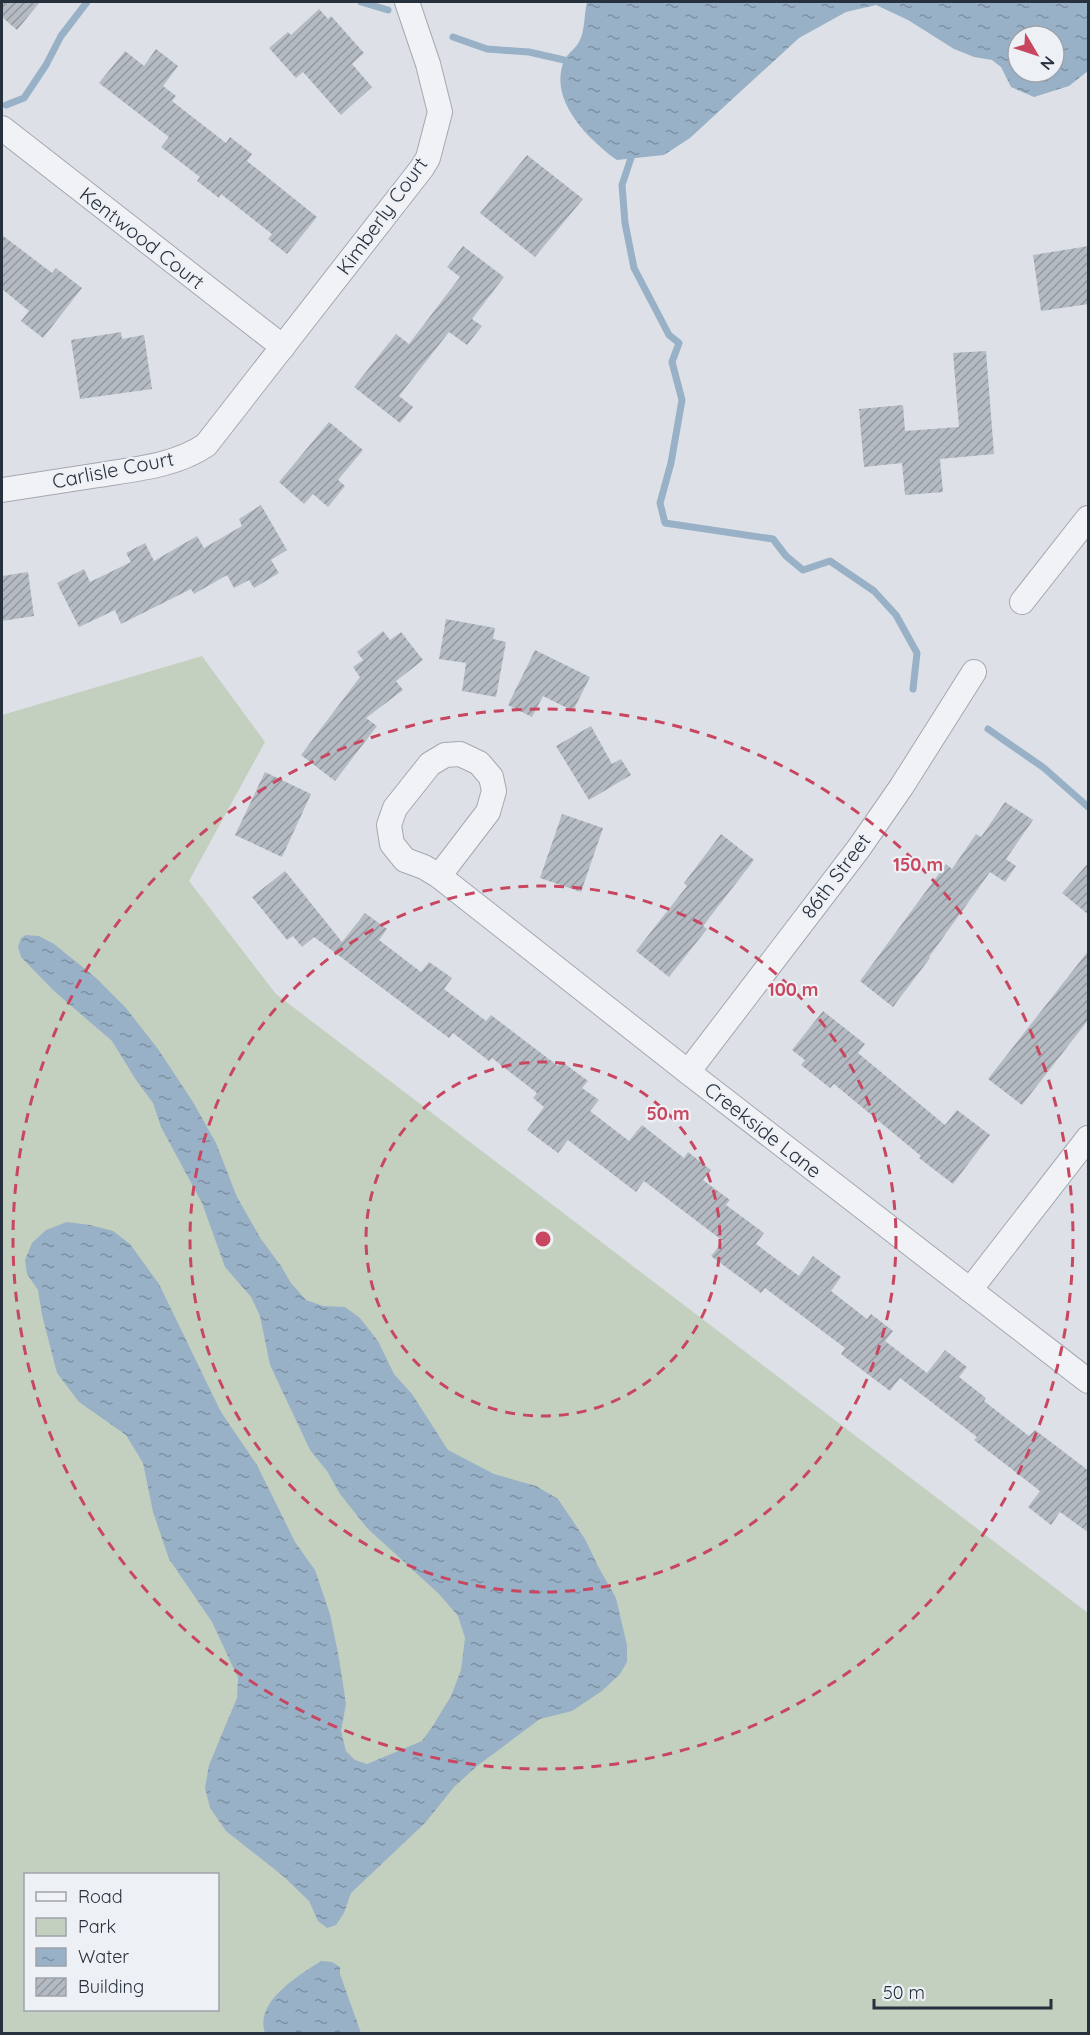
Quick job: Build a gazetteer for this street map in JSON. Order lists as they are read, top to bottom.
{
  "streets": {
    "street": [
      "Kimberly Court",
      "Kentwood Court",
      "Carlisle Court",
      "86th Street",
      "Creekside Lane"
    ]
  },
  "crossings": [
    ["Kimberly Court", "Kentwood Court"],
    ["Kimberly Court", "Carlisle Court"],
    ["Kentwood Court", "Carlisle Court"],
    ["86th Street", "Creekside Lane"]
  ],
  "legend": [
    "Road",
    "Park",
    "Water",
    "Building"
  ],
  "scale_bar": "50 m",
  "north": "bottom right",
  "rings": ["150 m", "100 m", "50 m"]
}
